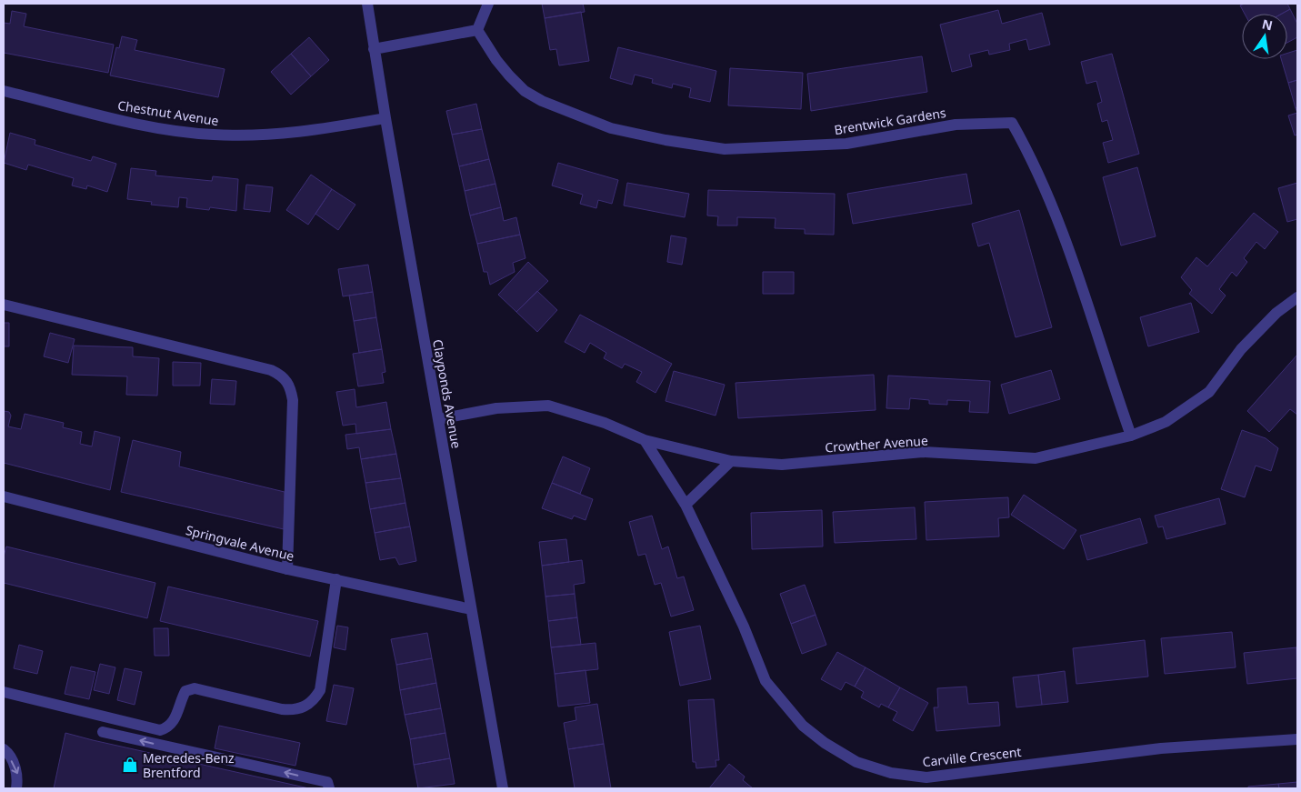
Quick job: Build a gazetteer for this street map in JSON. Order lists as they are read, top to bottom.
{
  "streets": {
    "street": [
      "Chestnut Avenue",
      "Brentwick Gardens",
      "Clayponds Avenue",
      "Crowther Avenue",
      "Springvale Avenue",
      "Carville Crescent"
    ]
  },
  "crossings": [
    ["Chestnut Avenue", "Clayponds Avenue"],
    ["Brentwick Gardens", "Crowther Avenue"],
    ["Clayponds Avenue", "Crowther Avenue"],
    ["Clayponds Avenue", "Springvale Avenue"],
    ["Crowther Avenue", "Carville Crescent"]
  ],
  "places": {
    "shop": ["Mercedes-Benz Brentford"]
  },
  "north": "top"
}
